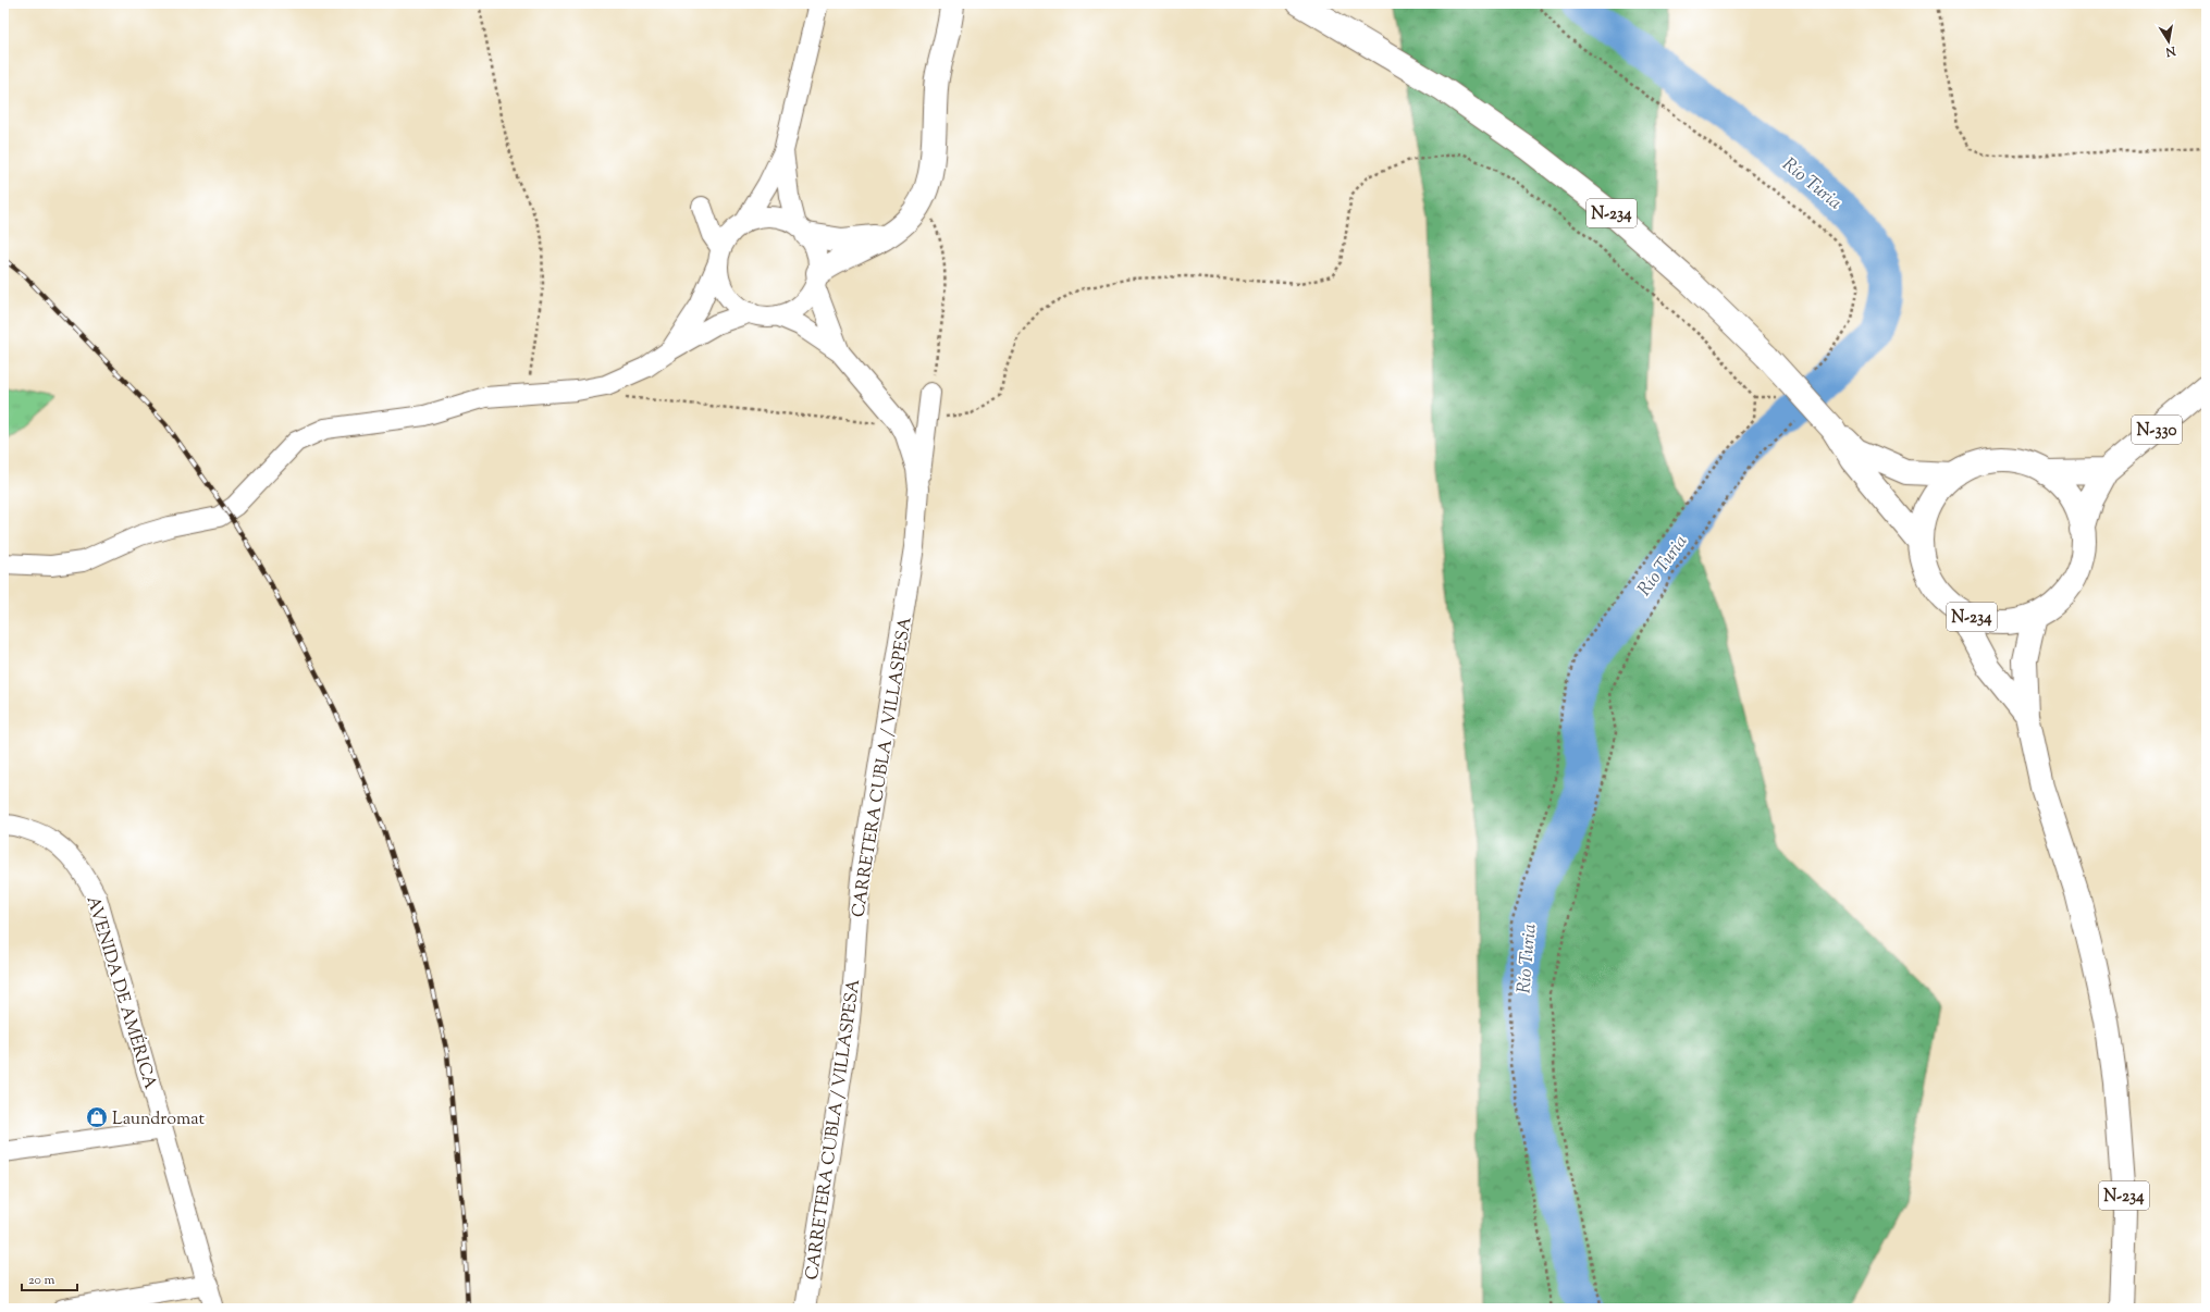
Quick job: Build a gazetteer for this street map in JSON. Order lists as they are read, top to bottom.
{
  "streets": {
    "highway": ["N-234", "N-330"],
    "street": ["CARRETERA CUBLA / VILLASPESA", "AVENIDA DE AMÉRICA"]
  },
  "crossings": [
    ["N-234", "N-330"]
  ],
  "water": ["Río Turia"],
  "places": {
    "shop": ["Laundromat"]
  },
  "scale_bar": "20 m",
  "north": "bottom"
}
